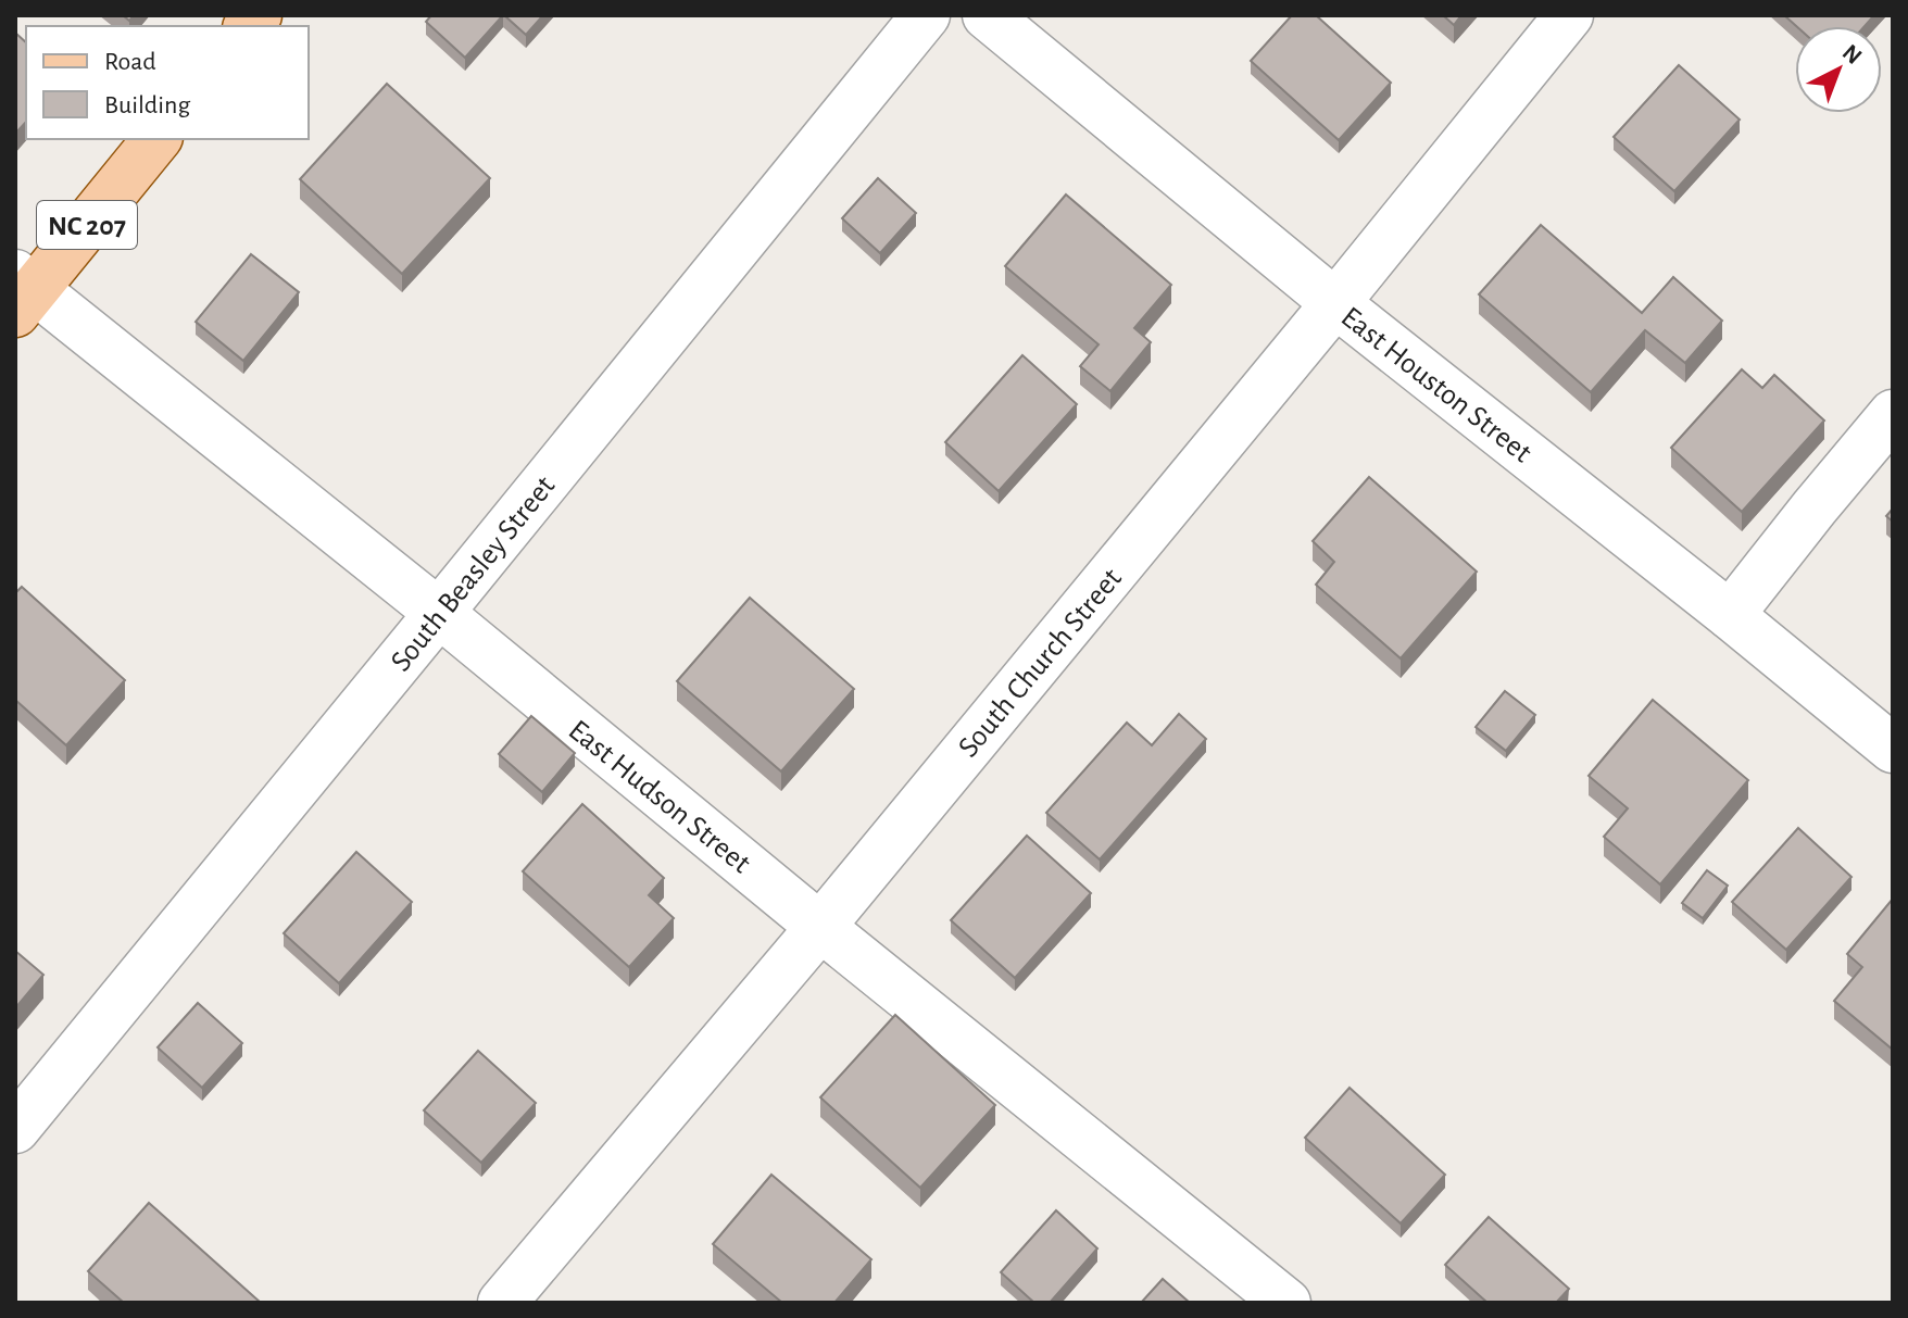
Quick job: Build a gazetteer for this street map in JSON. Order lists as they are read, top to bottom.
{
  "streets": {
    "main road": ["NC 207"],
    "street": [
      "East Houston Street",
      "South Beasley Street",
      "South Church Street",
      "East Hudson Street"
    ]
  },
  "crossings": [
    ["NC 207", "East Hudson Street"],
    ["East Houston Street", "South Church Street"],
    ["South Beasley Street", "East Hudson Street"],
    ["South Church Street", "East Hudson Street"]
  ],
  "legend": ["Road", "Building"],
  "north": "top right"
}
